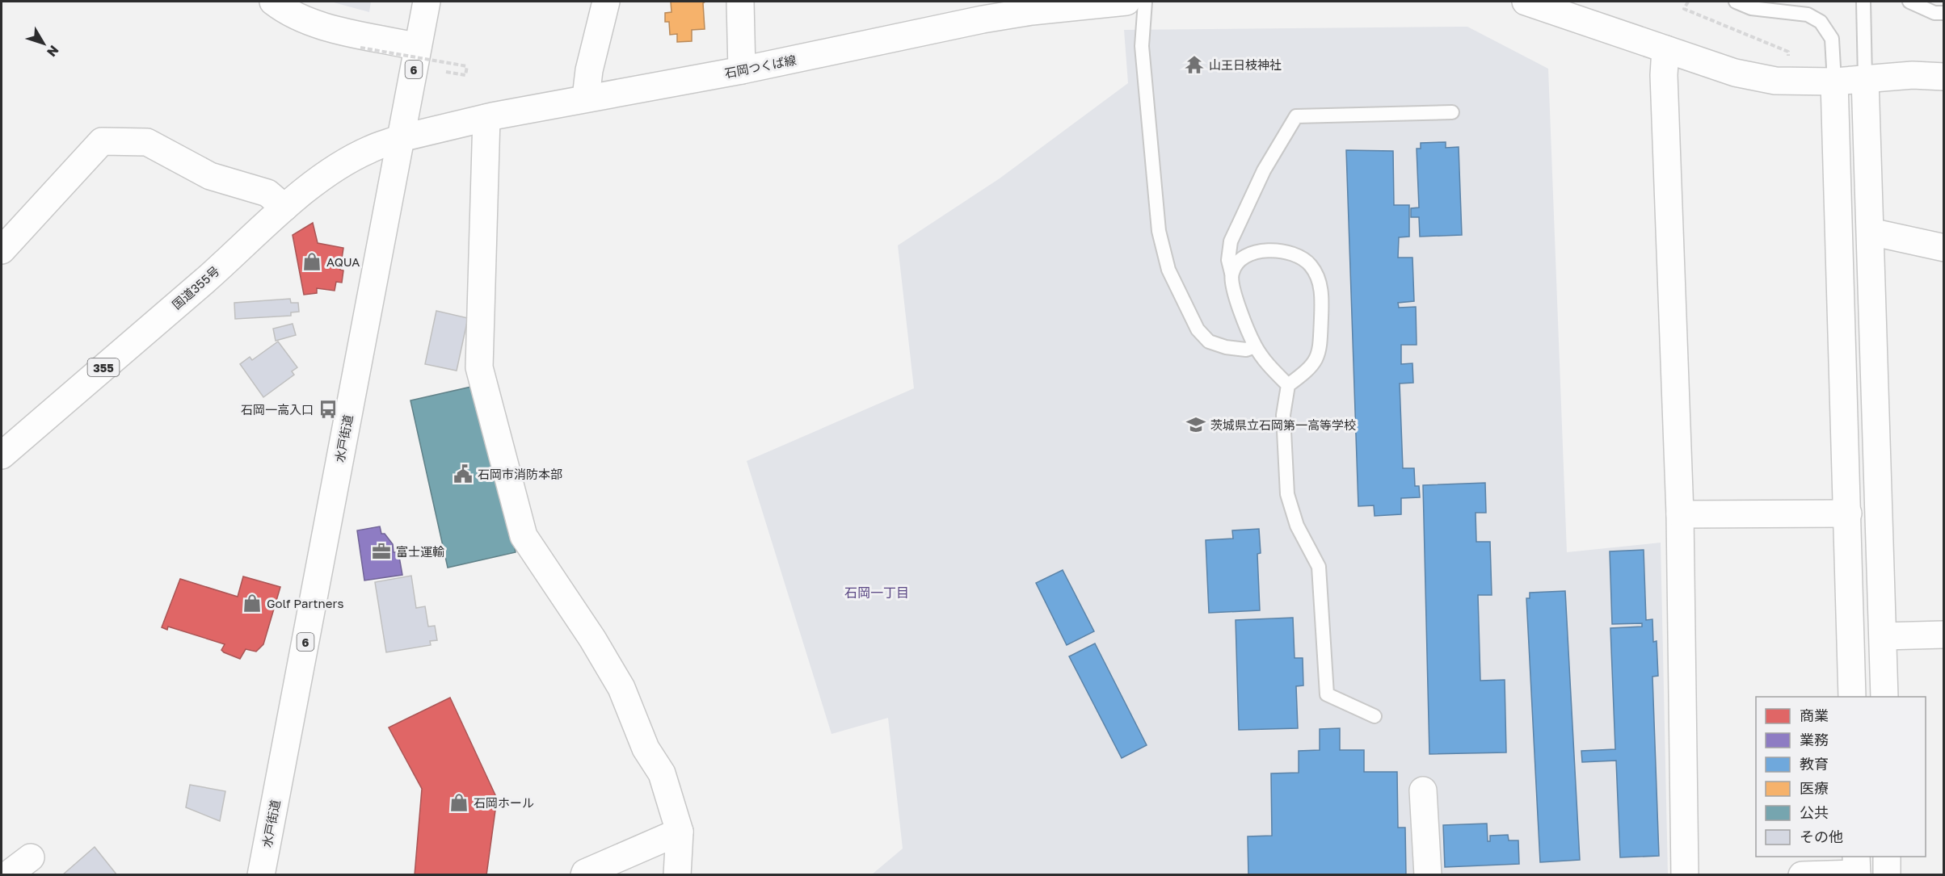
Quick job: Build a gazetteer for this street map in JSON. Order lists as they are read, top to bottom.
{
  "streets": {
    "main road": [
      "石岡つくば線",
      "6",
      "国道355号",
      "355",
      "水戸街道"
    ]
  },
  "crossings": [
    ["石岡つくば線", "国道355号"],
    ["石岡つくば線", "水戸街道"],
    ["国道355号", "水戸街道"]
  ],
  "districts": ["石岡一丁目"],
  "places": {
    "temple": ["山王日枝神社"],
    "shop": ["AQUA", "Golf Partners", "石岡ホール"],
    "bus stop": ["石岡一高入口"],
    "school or university": ["茨城県立石岡第一高等学校"],
    "public building": ["石岡市消防本部"],
    "office": ["富士運輸"]
  },
  "legend": [
    "商業",
    "業務",
    "教育",
    "医療",
    "公共",
    "その他"
  ],
  "north": "bottom right"
}
